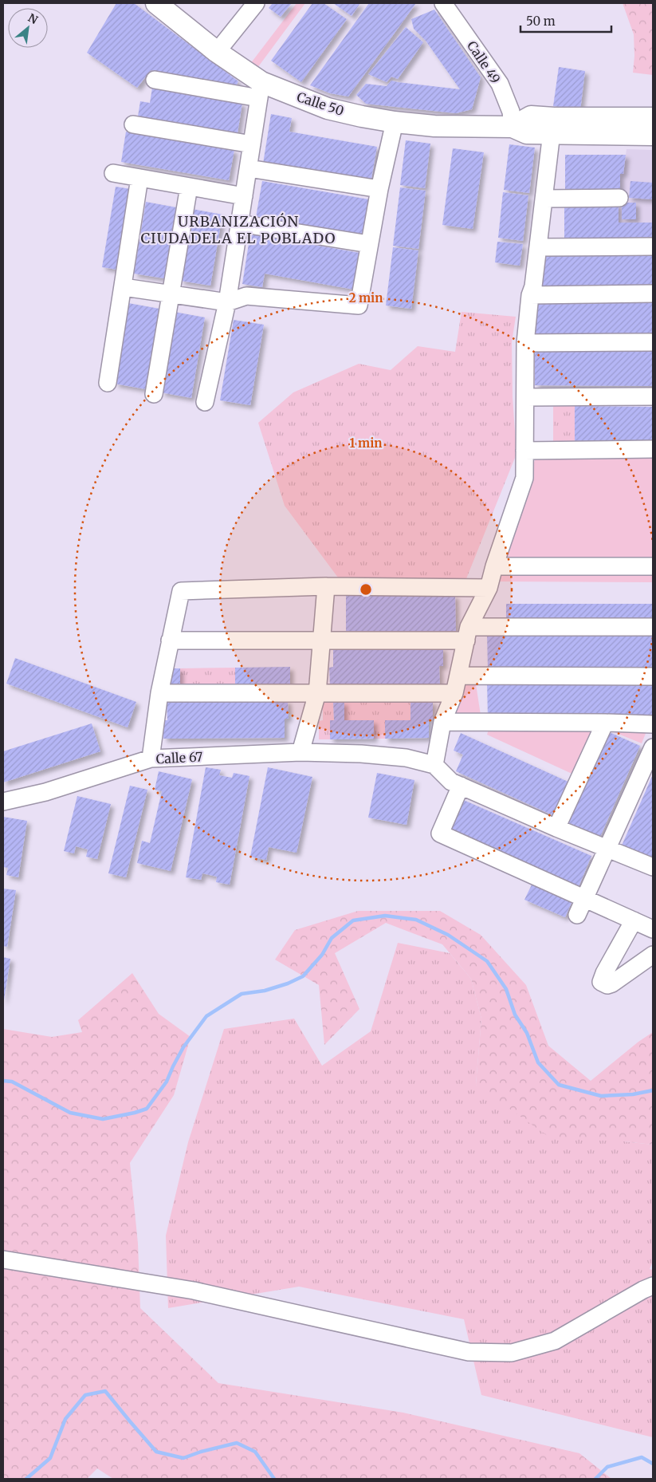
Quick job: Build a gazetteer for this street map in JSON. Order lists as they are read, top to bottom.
{
  "streets": {
    "main road": ["Calle 50"],
    "street": ["Calle 49", "Calle 67"]
  },
  "crossings": [
    ["Calle 49", "Calle 50"]
  ],
  "districts": ["URBANIZACIÓN CIUDADELA EL POBLADO"],
  "scale_bar": "50 m",
  "north": "top right",
  "rings": ["2 min", "1 min"]
}
